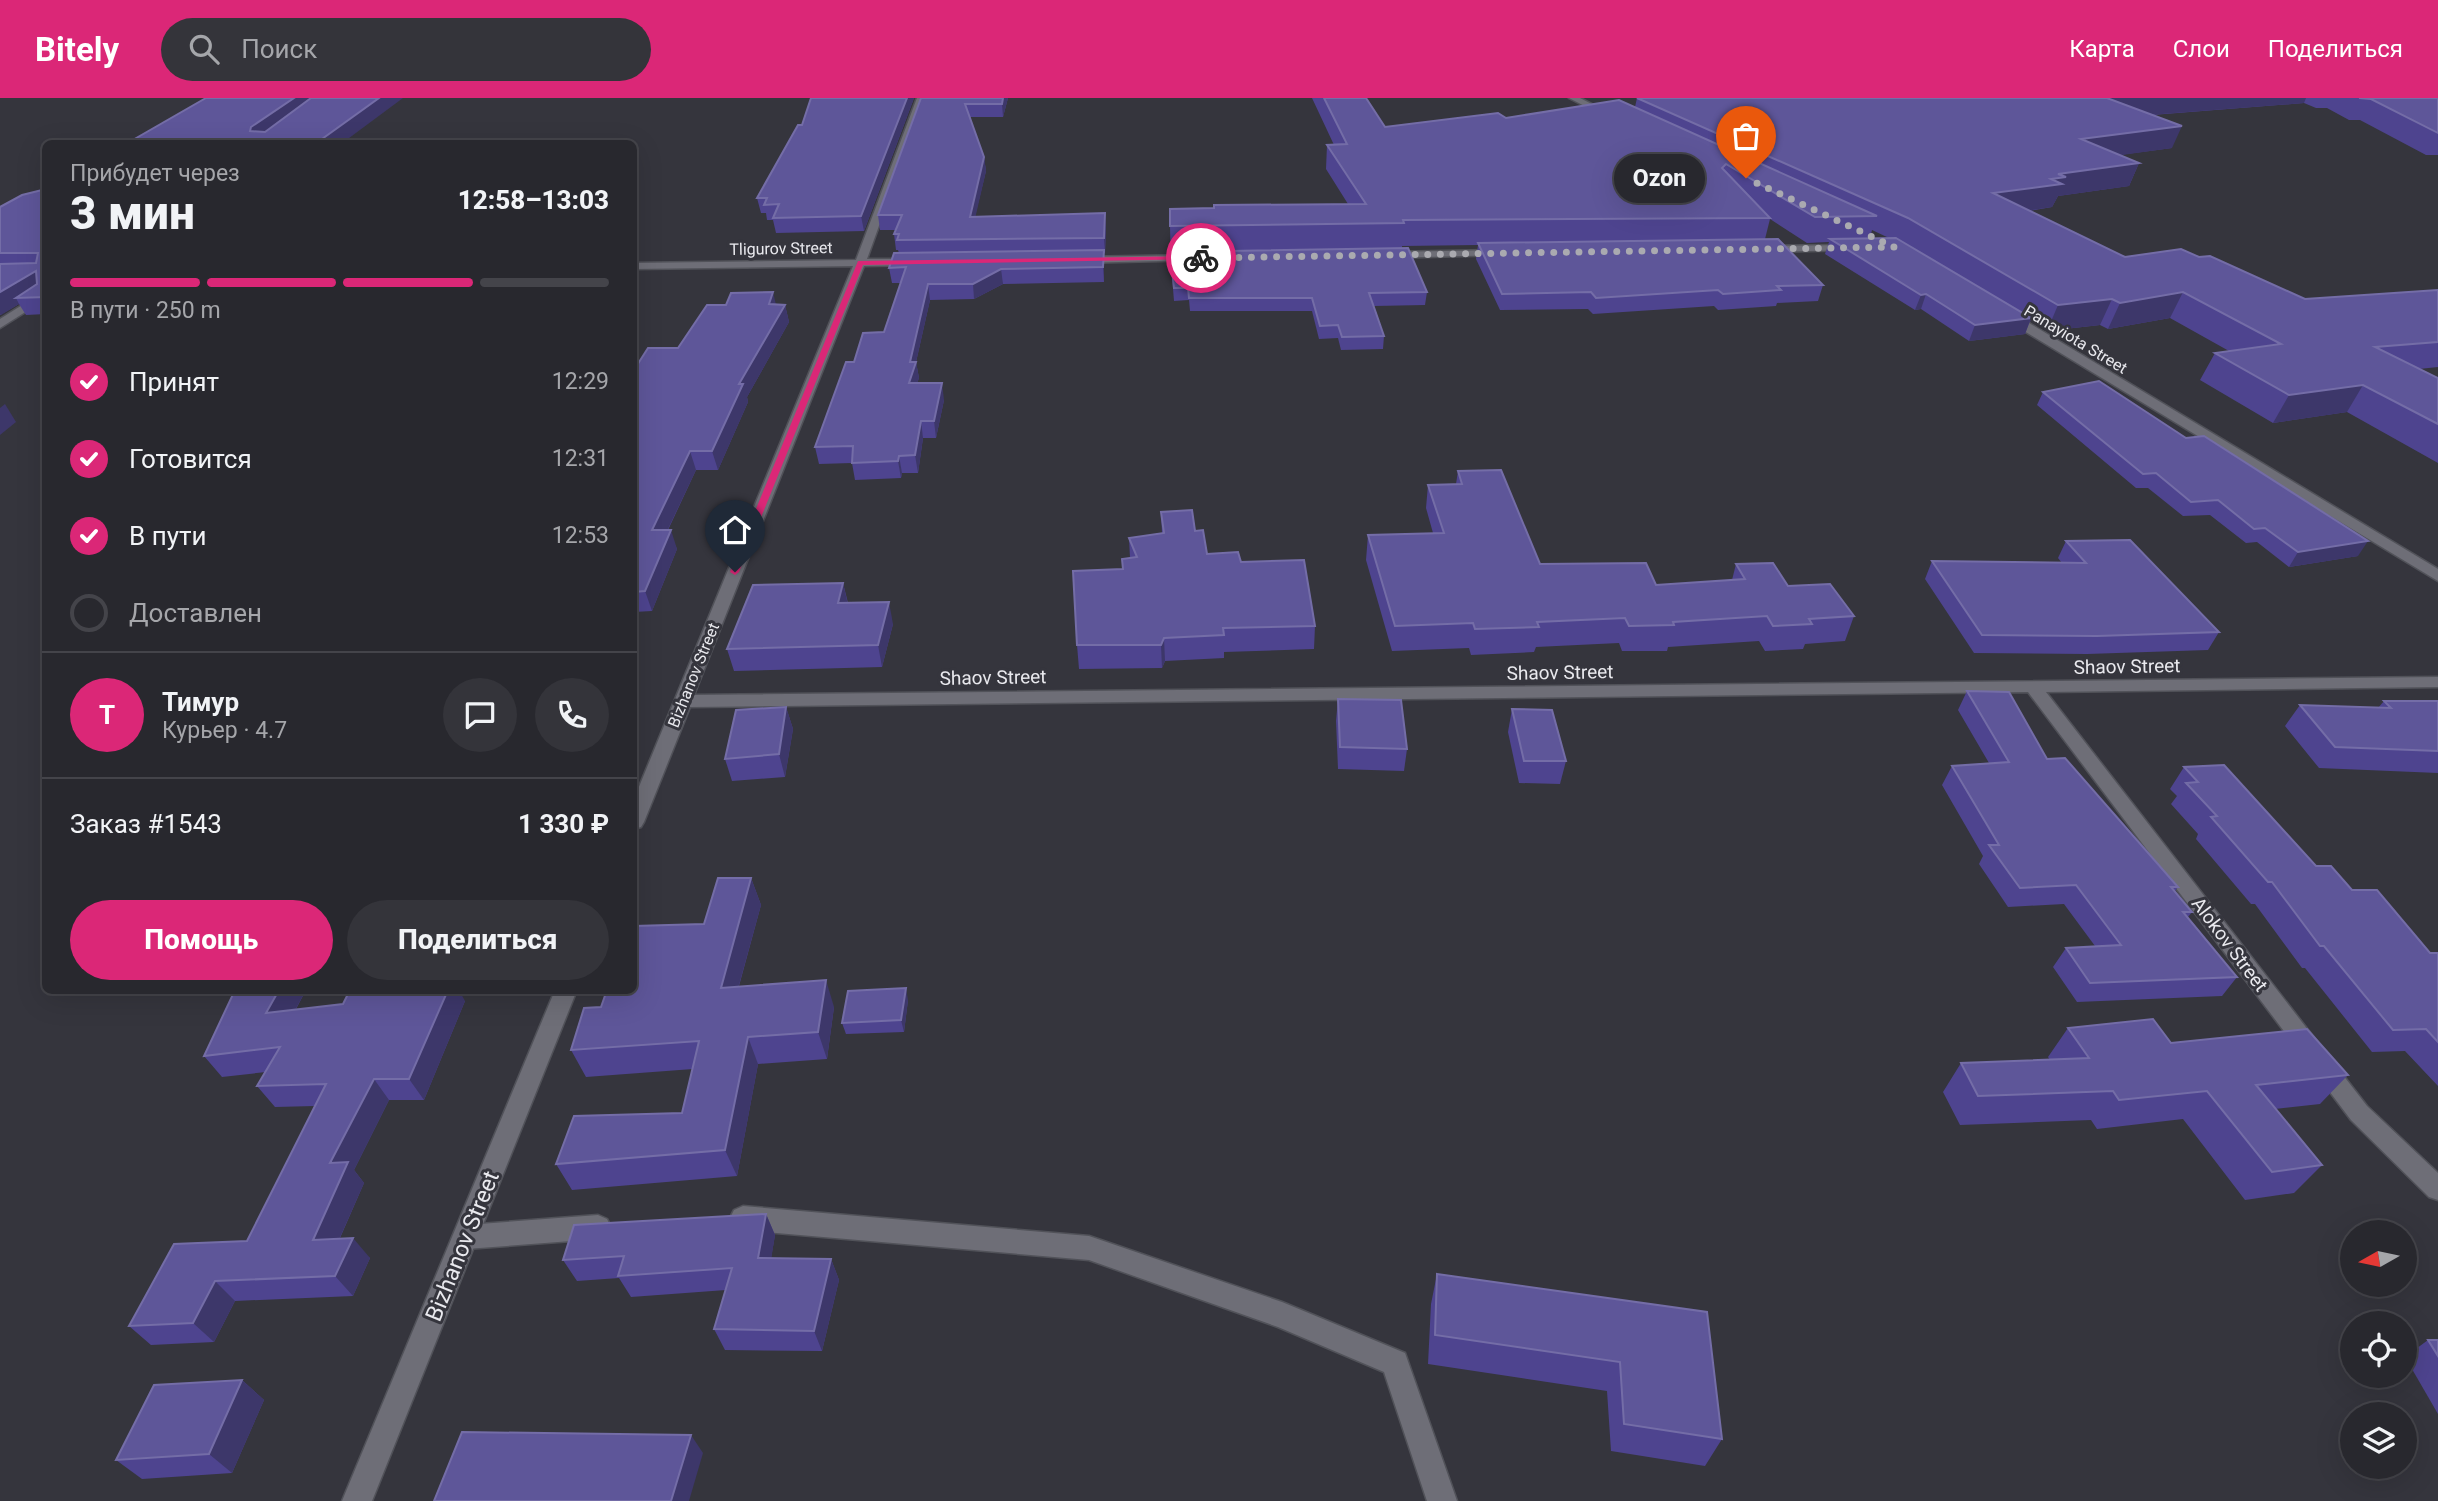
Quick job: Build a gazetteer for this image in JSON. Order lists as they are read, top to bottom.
{
  "streets": {
    "street": [
      "Tligurov Street",
      "Panayiota Street",
      "Shaov Street",
      "Bizhanov Street",
      "Alokov Street"
    ]
  },
  "crossings": [
    ["Tligurov Street", "Bizhanov Street"],
    ["Shaov Street", "Bizhanov Street"],
    ["Shaov Street", "Alokov Street"]
  ],
  "places": ["Ozon"],
  "north": "left",
  "page": {
    "header": "Bitely",
    "search": "Поиск",
    "nav": ["Карта", "Слои", "Поделиться"],
    "heading": ["3 мин", "Прибудет через", "12:58–13:03"],
    "panel": [
      "Тимур",
      "Курьер · 4.7",
      "Заказ #1543",
      "1 330 ₽"
    ],
    "bubble": "Ozon",
    "bar": "В пути · 250 m",
    "list": [
      ["Принят", "12:29"],
      ["Готовится", "12:31"],
      ["В пути", "12:53"],
      "Доставлен"
    ],
    "round": "Т",
    "buttons": ["Помощь", "Поделиться"]
  }
}
